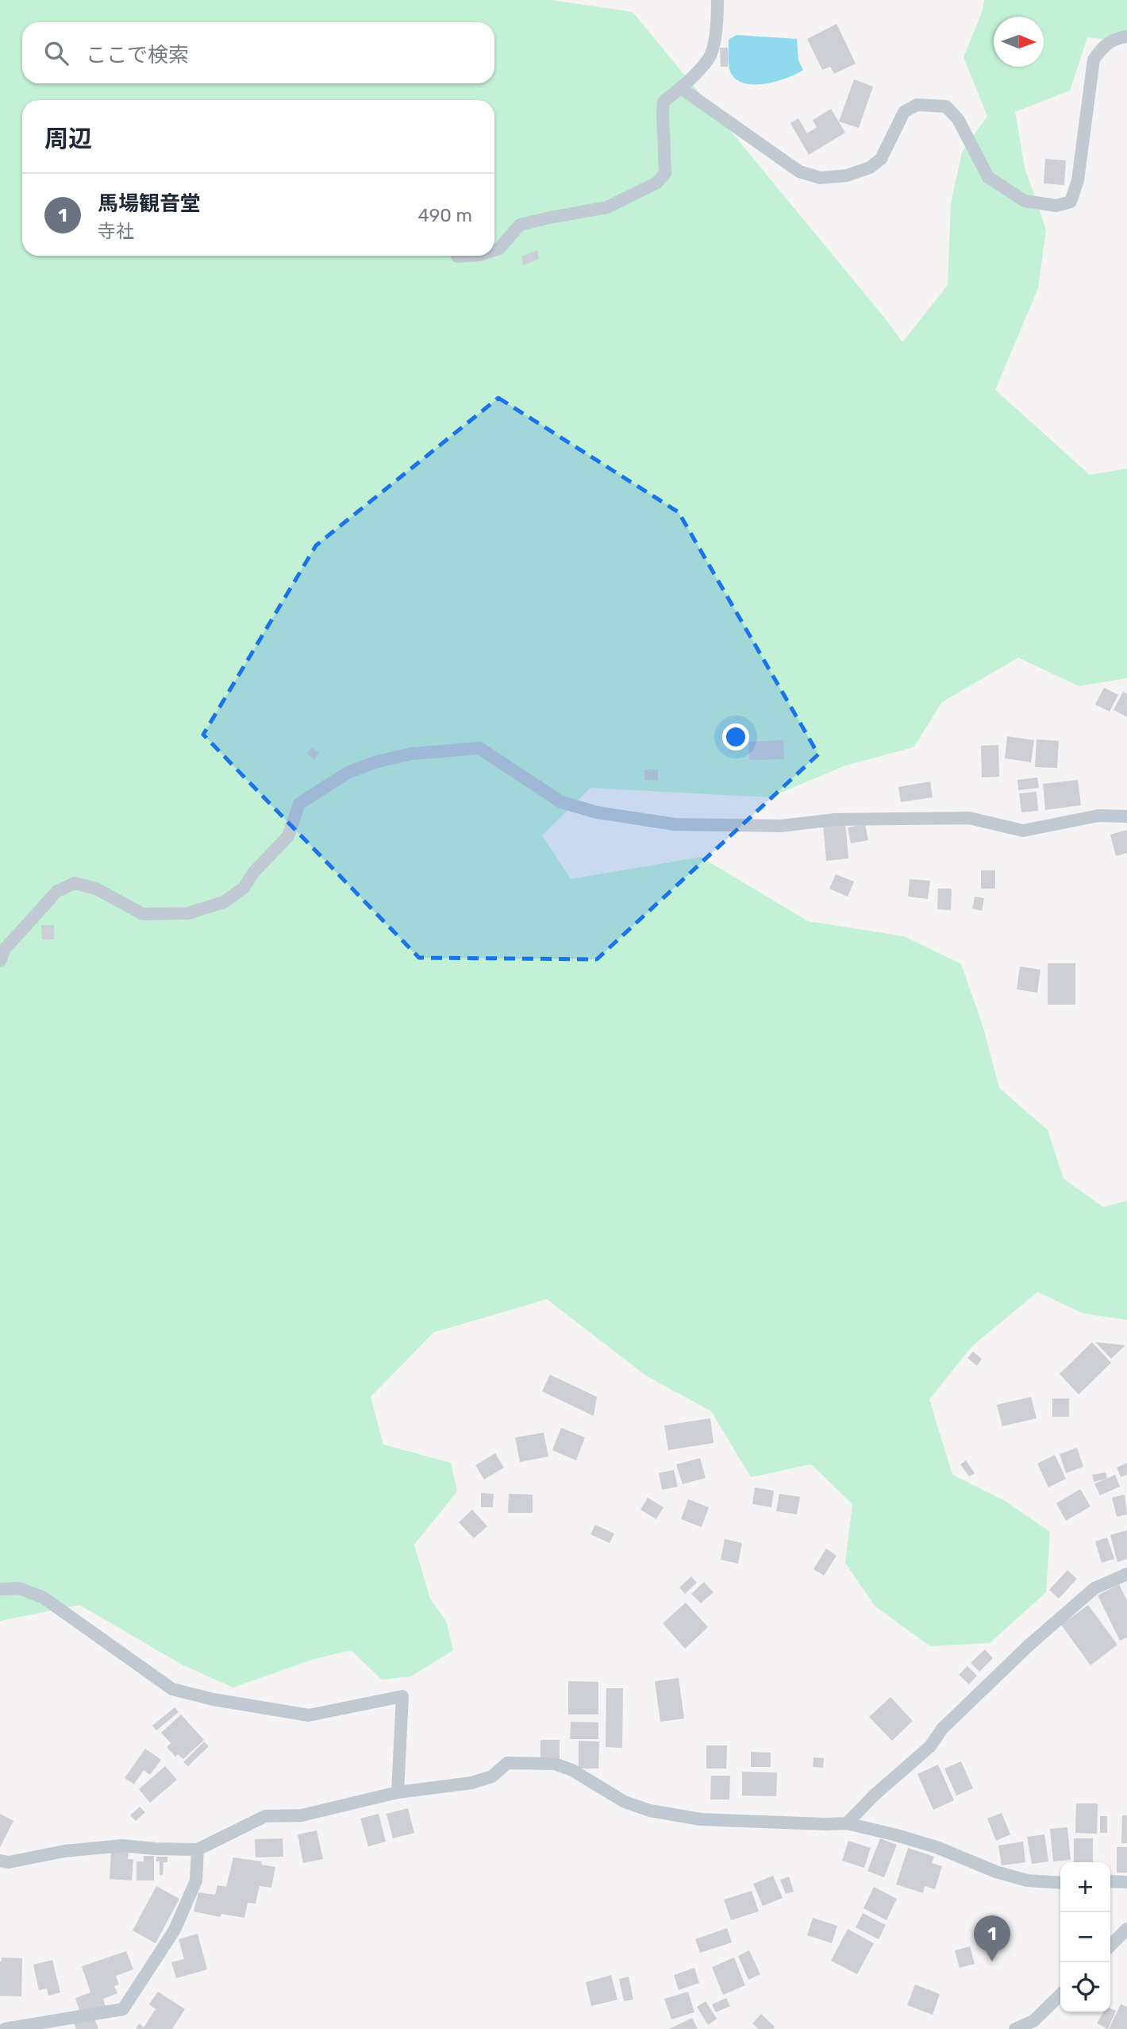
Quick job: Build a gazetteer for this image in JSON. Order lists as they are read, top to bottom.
{
  "north": "right",
  "page": {
    "search": "ここで検索",
    "heading": "周辺",
    "list": [
      {
        "mark": "1",
        "name": "馬場観音堂",
        "note": "寺社",
        "value": "490 m"
      }
    ],
    "map_buttons": ["+", "−"],
    "pins": "1"
  }
}
